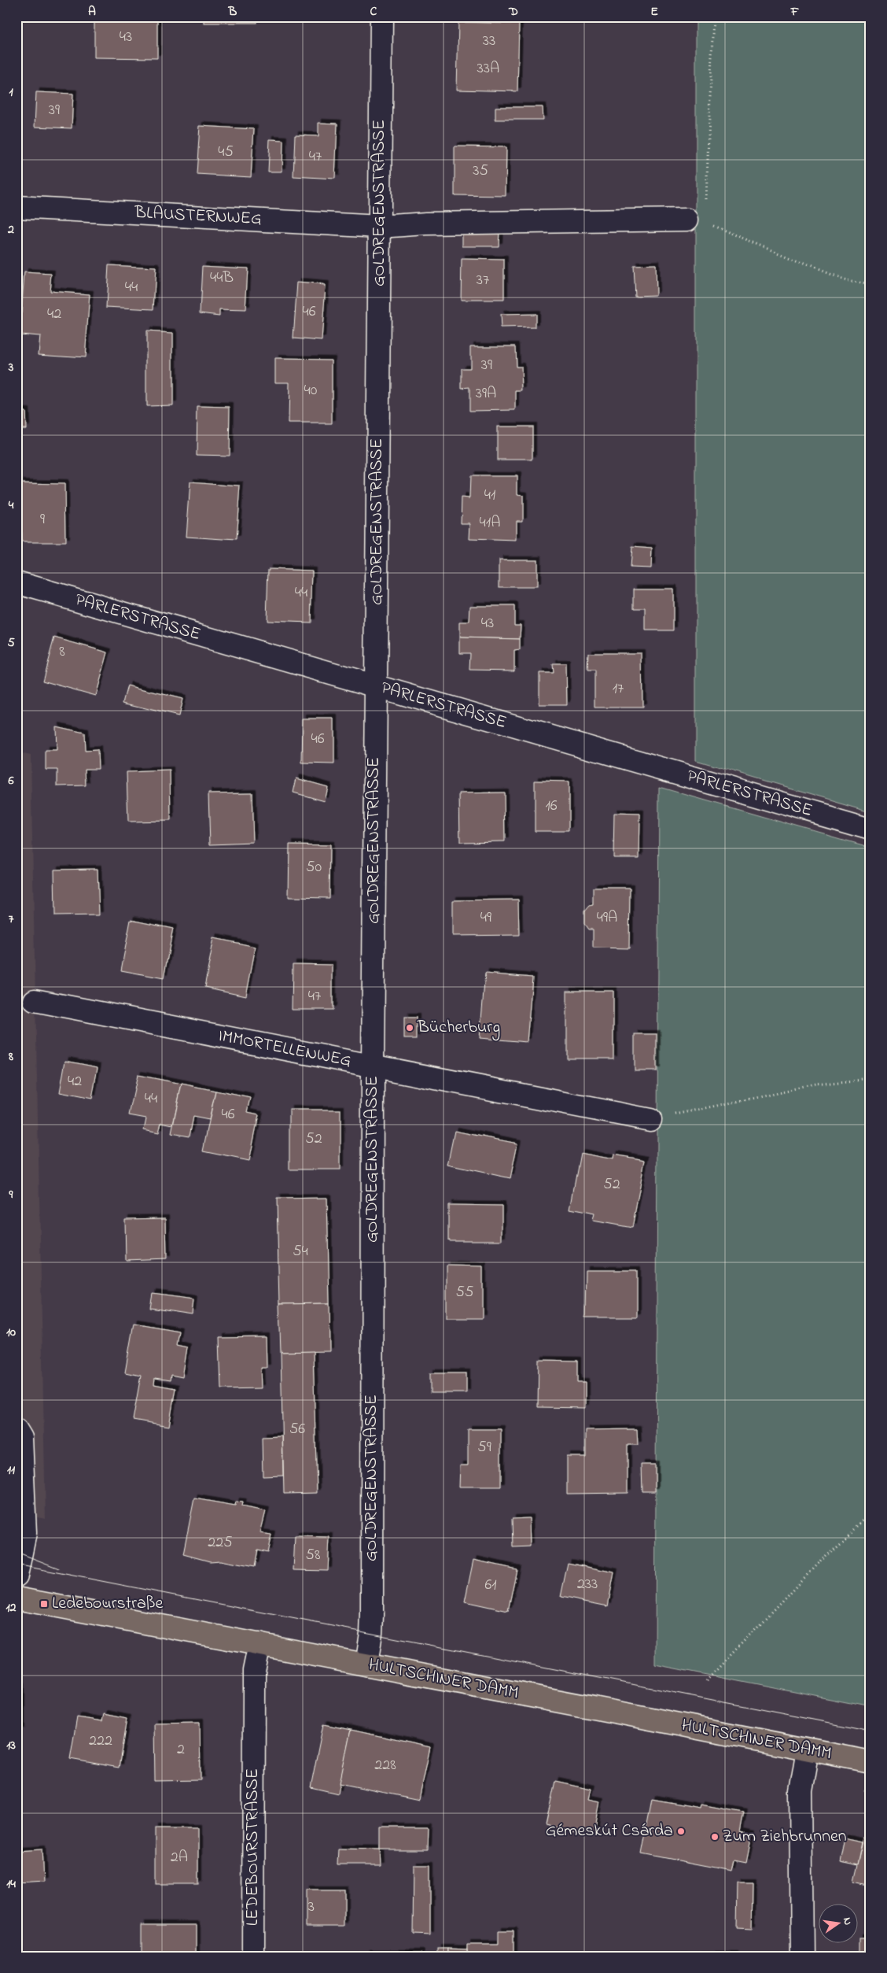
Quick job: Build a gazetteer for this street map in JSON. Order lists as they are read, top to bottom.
{
  "streets": {
    "main road": ["HULTSCHINER DAMM"],
    "street": [
      "GOLDREGENSTRASSE",
      "BLAUSTERNWEG",
      "PARLERSTRASSE",
      "IMMORTELLENWEG",
      "LEDEBOURSTRASSE"
    ]
  },
  "crossings": [
    ["GOLDREGENSTRASSE", "BLAUSTERNWEG"],
    ["GOLDREGENSTRASSE", "PARLERSTRASSE"],
    ["GOLDREGENSTRASSE", "IMMORTELLENWEG"],
    ["GOLDREGENSTRASSE", "HULTSCHINER DAMM"],
    ["HULTSCHINER DAMM", "LEDEBOURSTRASSE"]
  ],
  "places": {
    "other": ["Bücherburg", "Gémeskút Csárda", "Zum Ziehbrunnen"],
    "transit": ["Ledebourstraße"]
  },
  "house_numbers": [
    "43",
    "33",
    "33A",
    "39",
    "45",
    "47",
    "35",
    "44B",
    "37",
    "44",
    "46",
    "42",
    "39",
    "40",
    "39A",
    "41",
    "9",
    "41A",
    "44",
    "43",
    "8",
    "17",
    "46",
    "16",
    "50",
    "49",
    "49A",
    "47",
    "42",
    "44",
    "46",
    "52",
    "52",
    "54",
    "55",
    "56",
    "59",
    "225",
    "58",
    "233",
    "61",
    "222",
    "2",
    "228",
    "2A",
    "3"
  ],
  "north": "right",
  "grid": {
    "columns": [
      "A",
      "B",
      "C",
      "D",
      "E",
      "F"
    ],
    "rows": [
      "1",
      "2",
      "3",
      "4",
      "5",
      "6",
      "7",
      "8",
      "9",
      "10",
      "11",
      "12",
      "13",
      "14"
    ]
  }
}
